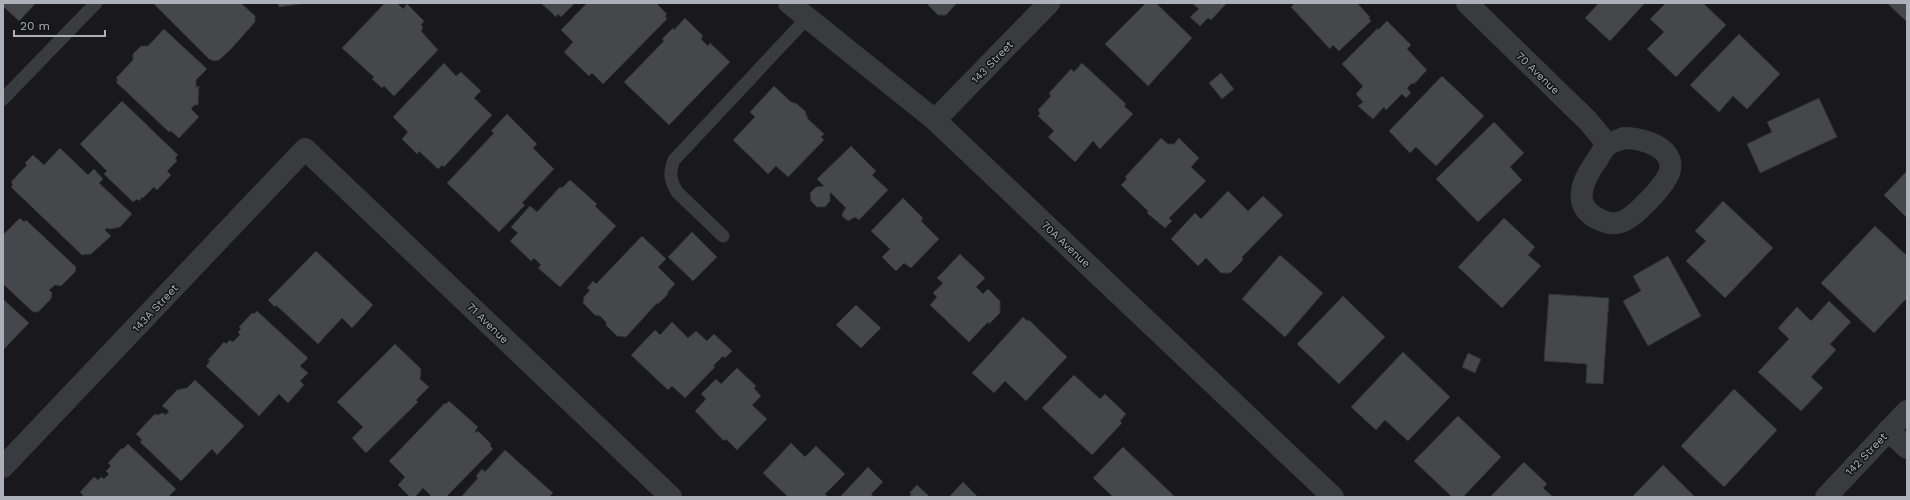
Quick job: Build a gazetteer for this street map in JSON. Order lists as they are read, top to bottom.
{
  "streets": {
    "street": [
      "143 Street",
      "70 Avenue",
      "70A Avenue",
      "143A Street",
      "71 Avenue",
      "142 Street"
    ]
  },
  "crossings": [
    ["143 Street", "70A Avenue"],
    ["143A Street", "71 Avenue"]
  ],
  "scale_bar": "20 m"
}
